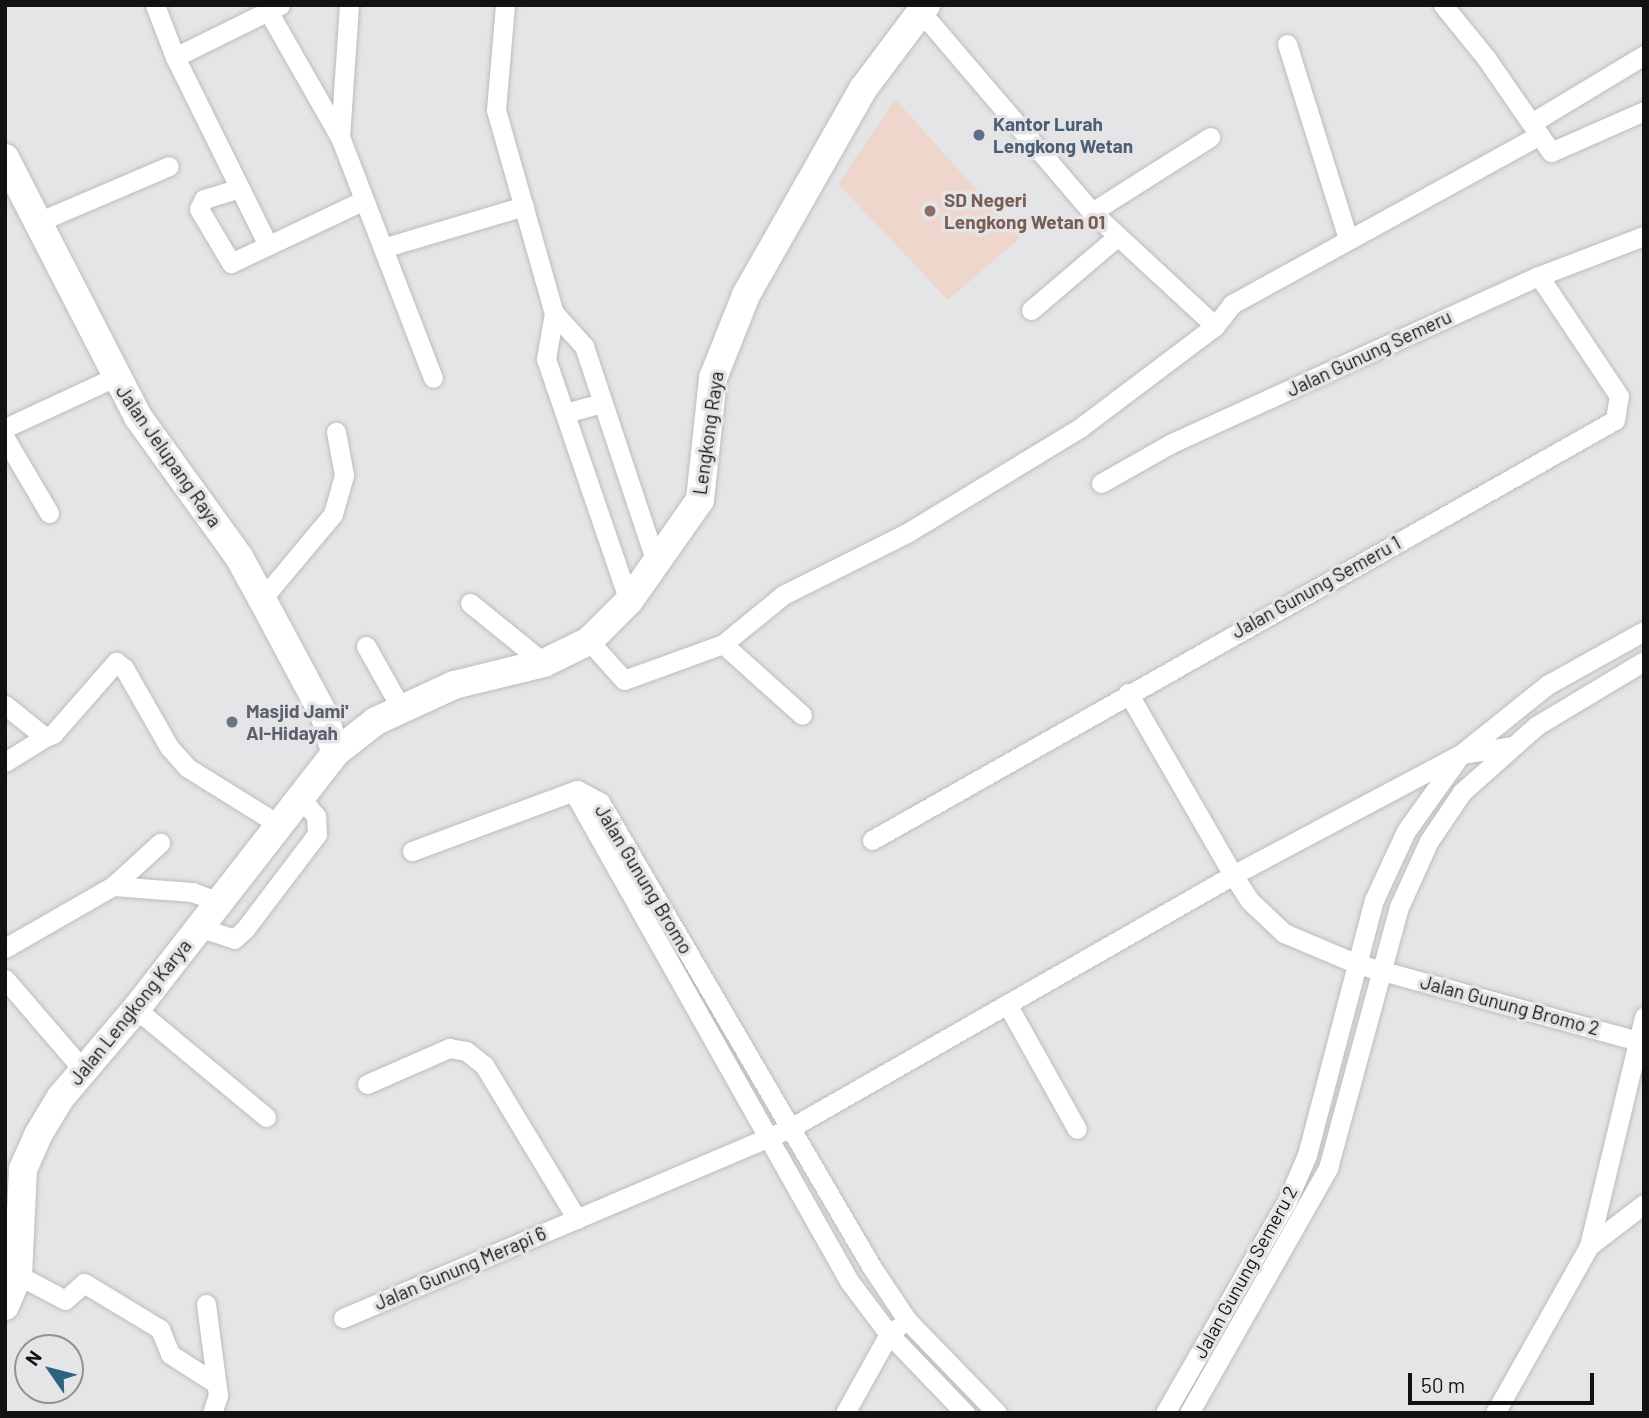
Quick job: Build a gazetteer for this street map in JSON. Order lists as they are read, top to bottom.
{
  "streets": {
    "street": [
      "Jalan Gunung Semeru",
      "Lengkong Raya",
      "Jalan Jelupang Raya",
      "Jalan Gunung Semeru 1",
      "Jalan Gunung Bromo",
      "Jalan Gunung Bromo 2",
      "Jalan Lengkong Karya",
      "Jalan Gunung Merapi 6",
      "Jalan Gunung Semeru 2"
    ]
  },
  "crossings": [
    ["Jalan Gunung Semeru", "Jalan Gunung Semeru 1"],
    ["Lengkong Raya", "Jalan Jelupang Raya"],
    ["Lengkong Raya", "Jalan Lengkong Karya"],
    ["Jalan Jelupang Raya", "Jalan Lengkong Karya"],
    ["Jalan Gunung Bromo", "Jalan Gunung Merapi 6"],
    ["Jalan Gunung Bromo", "Jalan Gunung Semeru 2"],
    ["Jalan Gunung Bromo 2", "Jalan Gunung Semeru 2"],
    ["Jalan Gunung Merapi 6", "Jalan Gunung Semeru 2"]
  ],
  "places": ["Kantor Lurah Lengkong Wetan", "SD Negeri Lengkong Wetan 01", "Masjid Jami' Al-Hidayah"],
  "scale_bar": "50 m",
  "north": "top left"
}
